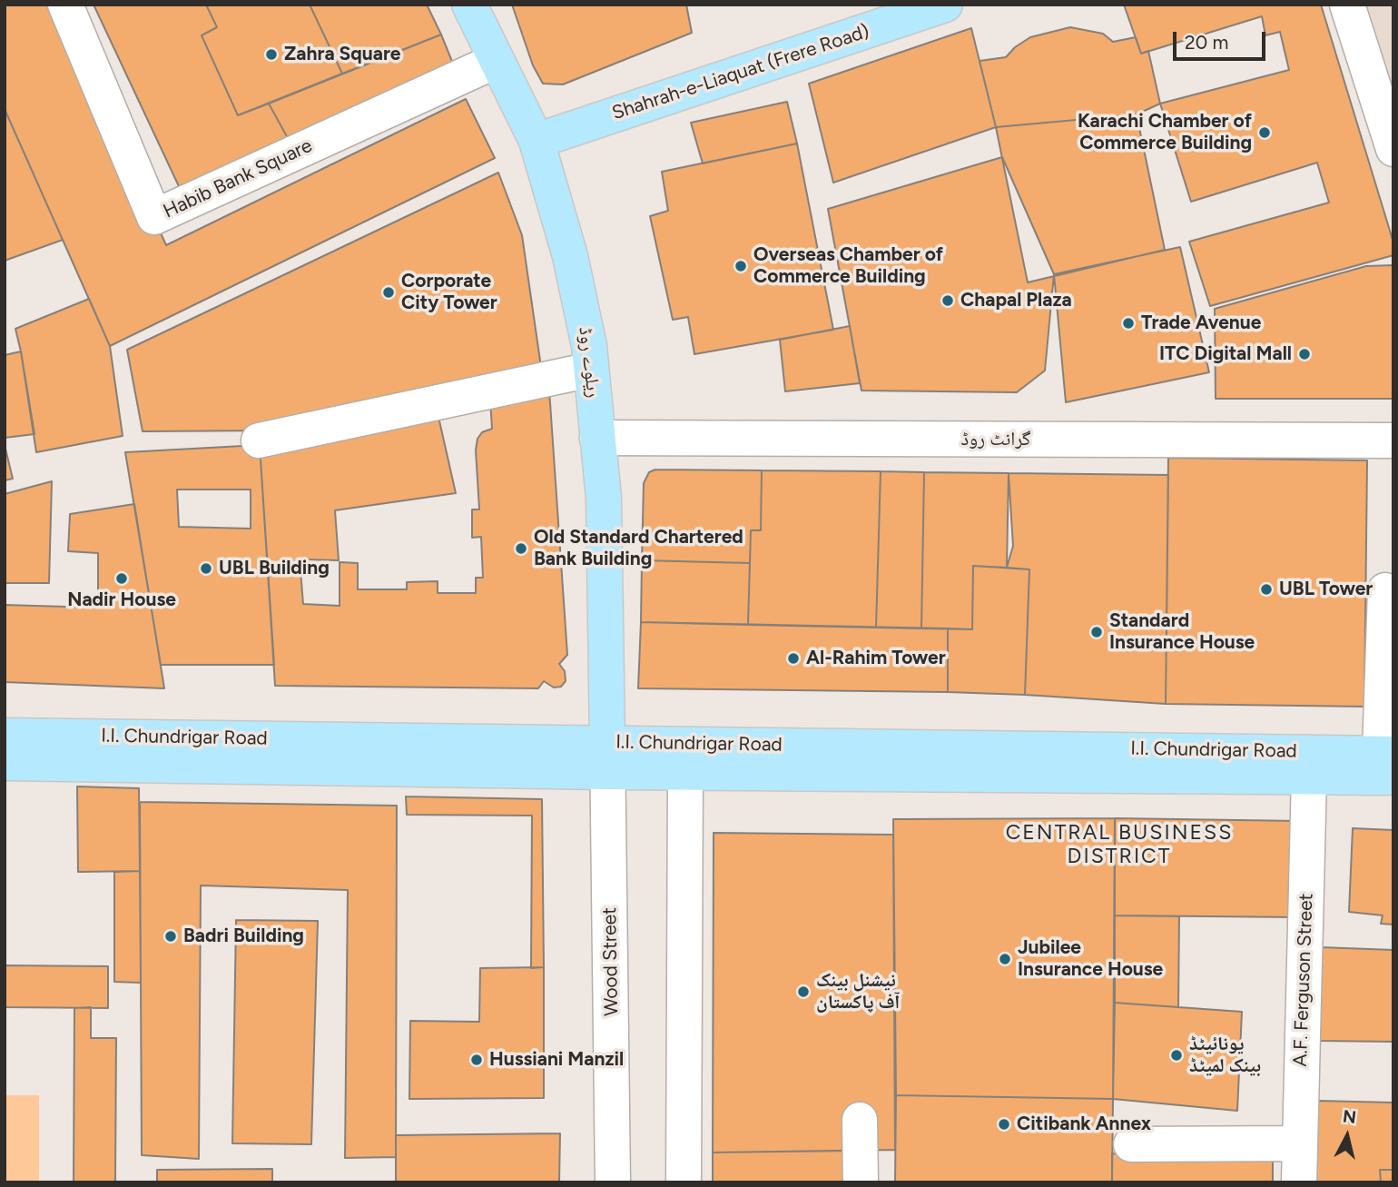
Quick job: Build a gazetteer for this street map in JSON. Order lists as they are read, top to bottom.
{
  "streets": {
    "main road": ["Shahrah-e-Liaquat (Frere Road)", "ریلوے روڈ", "I.I. Chundrigar Road"],
    "street": [
      "Habib Bank Square",
      "گرانٹ روڈ",
      "Wood Street",
      "A.F. Ferguson Street"
    ]
  },
  "crossings": [
    ["Shahrah-e-Liaquat (Frere Road)", "ریلوے روڈ"],
    ["Habib Bank Square", "ریلوے روڈ"],
    ["ریلوے روڈ", "گرانٹ روڈ"],
    ["ریلوے روڈ", "I.I. Chundrigar Road"],
    ["ریلوے روڈ", "Wood Street"],
    ["I.I. Chundrigar Road", "Wood Street"],
    ["I.I. Chundrigar Road", "A.F. Ferguson Street"]
  ],
  "districts": ["CENTRAL BUSINESS DISTRICT"],
  "places": [
    "Zahra Square",
    "Karachi Chamber of Commerce Building",
    "Overseas Chamber of Commerce Building",
    "Corporate City Tower",
    "Chapal Plaza",
    "Trade Avenue",
    "ITC Digital Mall",
    "Old Standard Chartered Bank Building",
    "UBL Building",
    "Nadir House",
    "UBL Tower",
    "Standard Insurance House",
    "Al-Rahim Tower",
    "Badri Building",
    "Jubilee Insurance House",
    "نیشنل بینک آف پاکستان",
    "یونائیٹڈ بینک لمیٹڈ",
    "Hussiani Manzil",
    "Citibank Annex"
  ],
  "scale_bar": "20 m",
  "north": "top"
}
